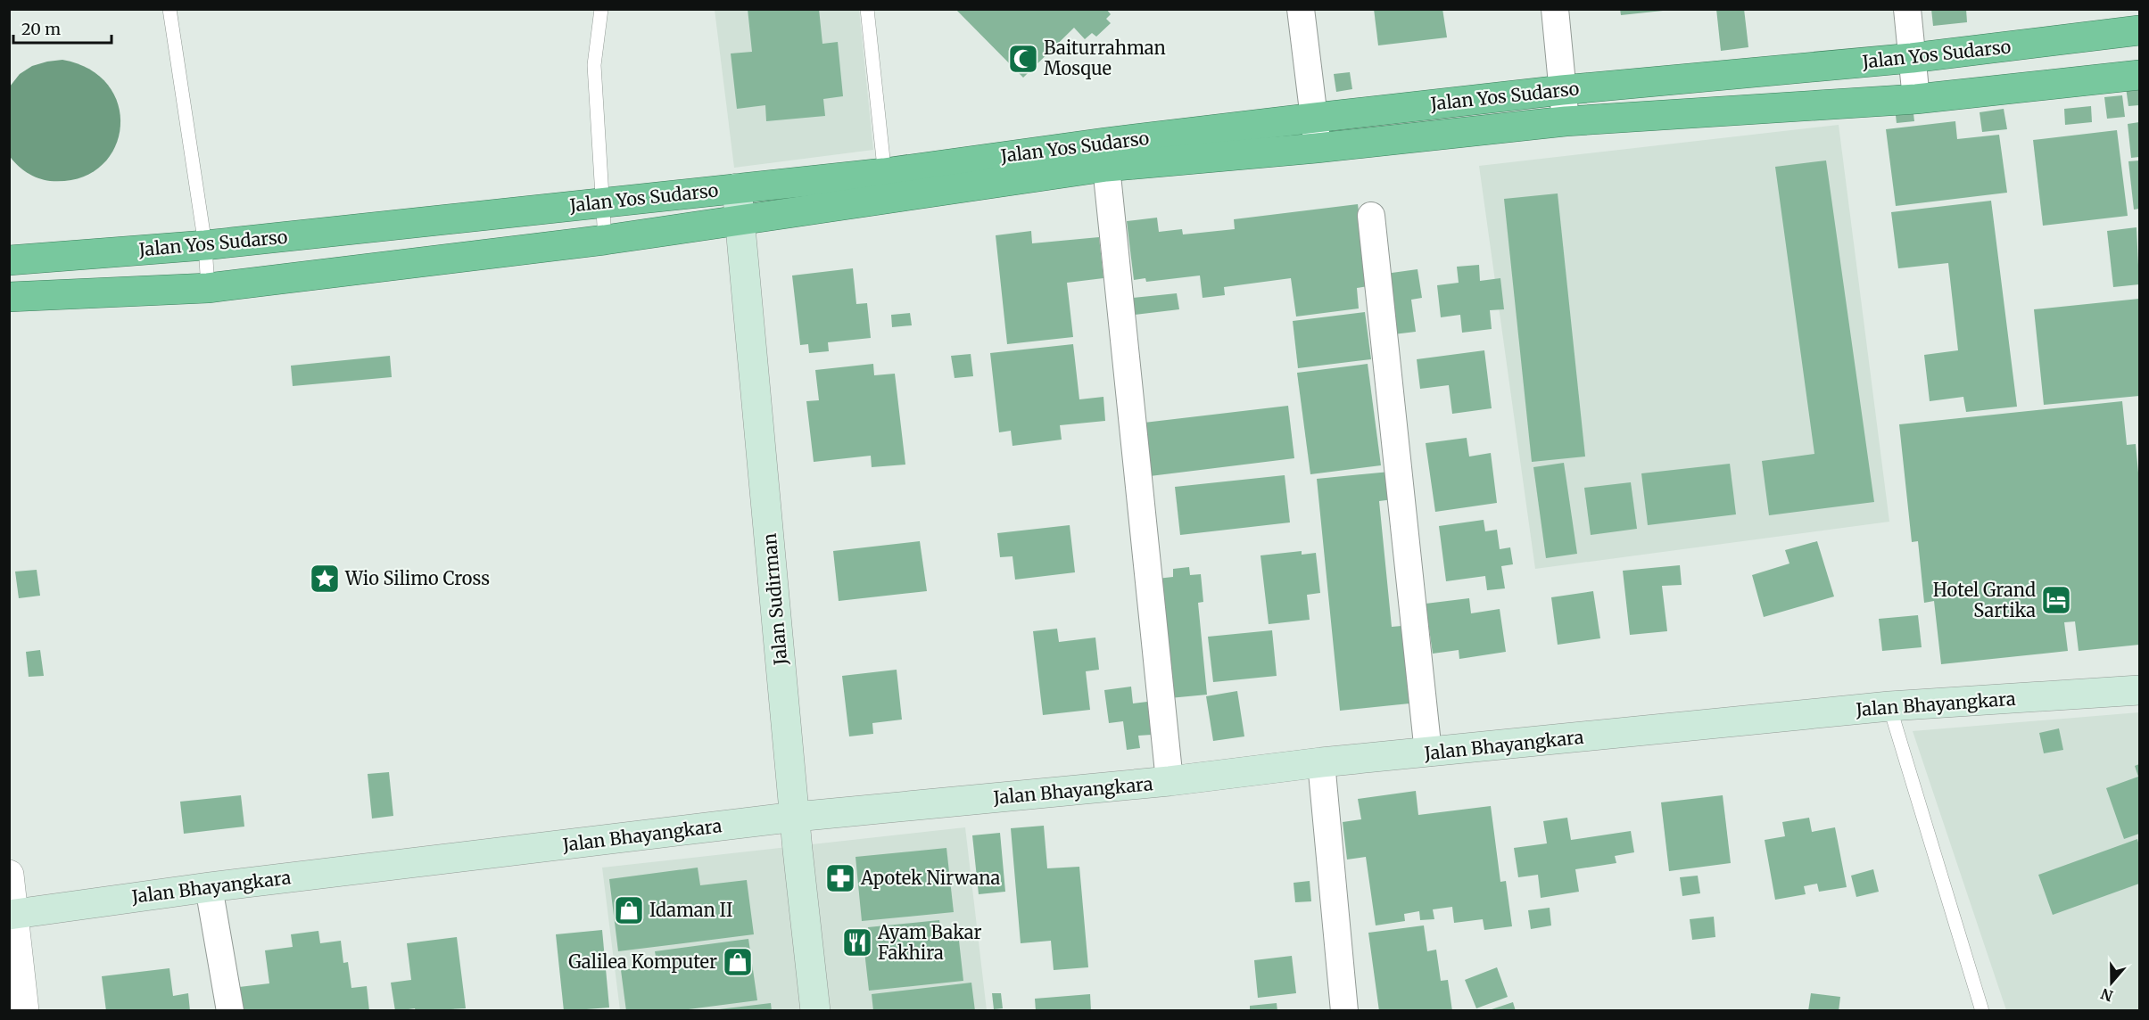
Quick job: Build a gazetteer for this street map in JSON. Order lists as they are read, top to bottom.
{
  "streets": {
    "highway": ["Jalan Yos Sudarso"],
    "main road": ["Jalan Sudirman", "Jalan Bhayangkara"]
  },
  "crossings": [
    ["Jalan Yos Sudarso", "Jalan Sudirman"],
    ["Jalan Sudirman", "Jalan Bhayangkara"]
  ],
  "places": {
    "mosque": ["Baiturrahman Mosque"],
    "place": ["Wio Silimo Cross"],
    "hotel": ["Hotel Grand Sartika"],
    "pharmacy": ["Apotek Nirwana"],
    "shop": ["Idaman II", "Galilea Komputer"],
    "restaurant": ["Ayam Bakar Fakhira"]
  },
  "scale_bar": "20 m",
  "north": "bottom"
}
